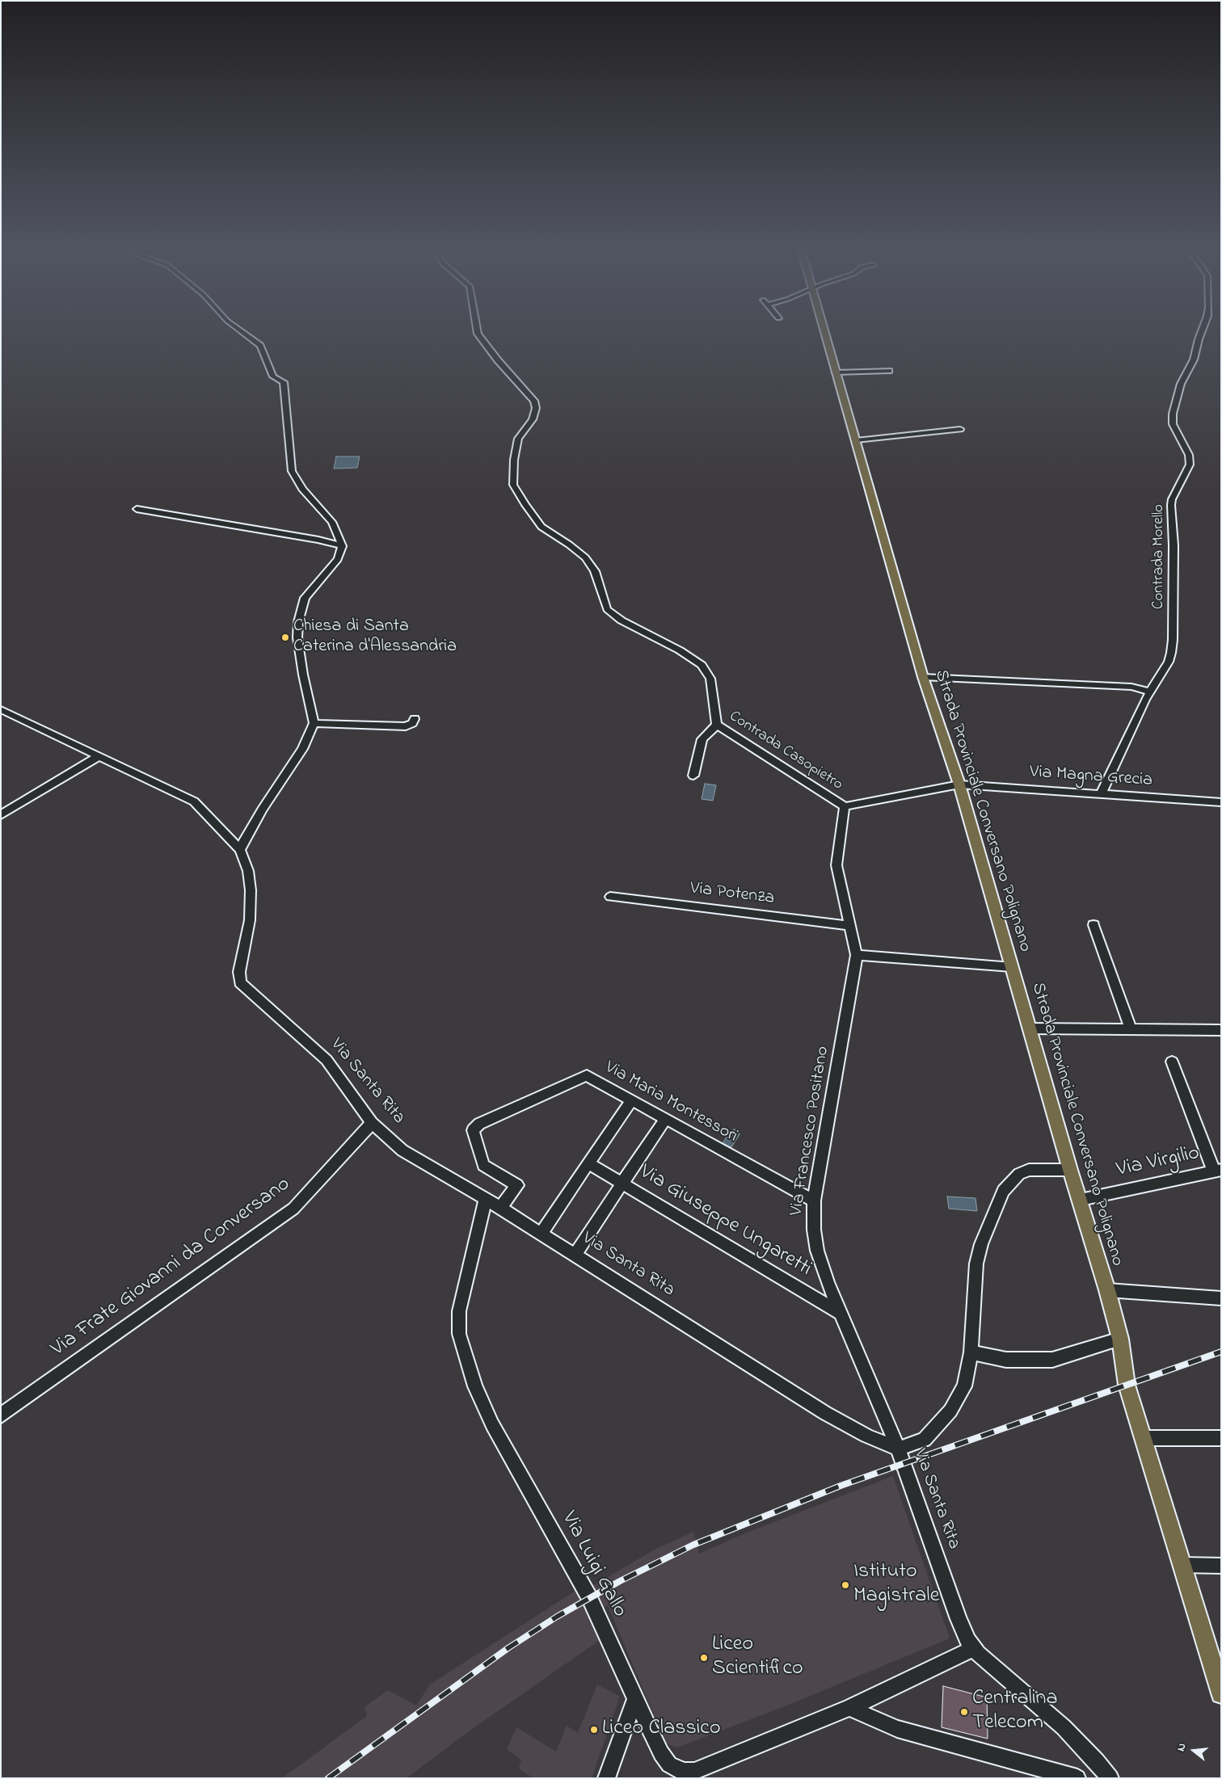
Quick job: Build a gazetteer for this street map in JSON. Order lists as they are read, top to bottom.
{
  "streets": {
    "main road": ["Strada Provinciale Conversano Polignano"],
    "street": [
      "Contrada Morello",
      "Contrada Casopietro",
      "Via Magna Grecia",
      "Via Potenza",
      "Via Santa Rita",
      "Via Maria Montessori",
      "Via Francesco Positano",
      "Via Virgilio",
      "Via Giuseppe Ungaretti",
      "Via Frate Giovanni da Conversano",
      "Via Luigi Gallo"
    ]
  },
  "crossings": [
    ["Contrada Morello", "Via Magna Grecia"],
    ["Contrada Casopietro", "Via Magna Grecia"],
    ["Contrada Casopietro", "Strada Provinciale Conversano Polignano"],
    ["Contrada Casopietro", "Via Francesco Positano"],
    ["Via Magna Grecia", "Strada Provinciale Conversano Polignano"],
    ["Strada Provinciale Conversano Polignano", "Via Virgilio"],
    ["Via Potenza", "Via Francesco Positano"],
    ["Via Santa Rita", "Via Maria Montessori"],
    ["Via Santa Rita", "Via Francesco Positano"],
    ["Via Santa Rita", "Via Frate Giovanni da Conversano"],
    ["Via Santa Rita", "Via Luigi Gallo"],
    ["Via Maria Montessori", "Via Francesco Positano"],
    ["Via Francesco Positano", "Via Giuseppe Ungaretti"]
  ],
  "places": [
    "Chiesa di Santa Caterina d'Alessandria",
    "Istituto Magistrale",
    "Liceo Scientifico",
    "Centralina Telecom",
    "Liceo Classico"
  ],
  "north": "left"
}
